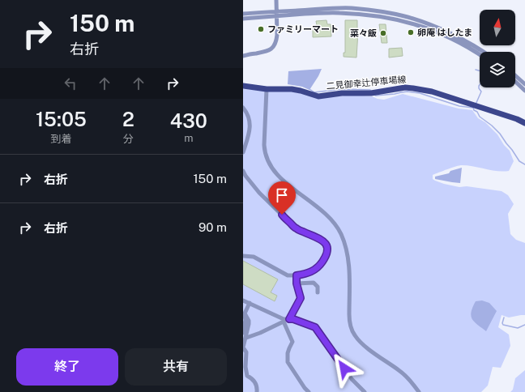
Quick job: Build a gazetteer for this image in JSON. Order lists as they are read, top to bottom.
{
  "streets": {
    "main road": ["二見御幸辻停車場線"]
  },
  "places": ["ファミリーマート", "卵庵 はしたま", "菜々飯"],
  "north": "top",
  "page": {
    "turn": ["150 m", "右折"],
    "eta": [
      "15:05",
      "到着",
      "2",
      "分",
      "430",
      "m"
    ],
    "list": [
      {
        "name": "右折",
        "value": "150 m"
      },
      {
        "name": "右折",
        "value": "90 m"
      }
    ],
    "buttons": ["終了", "共有"]
  }
}
